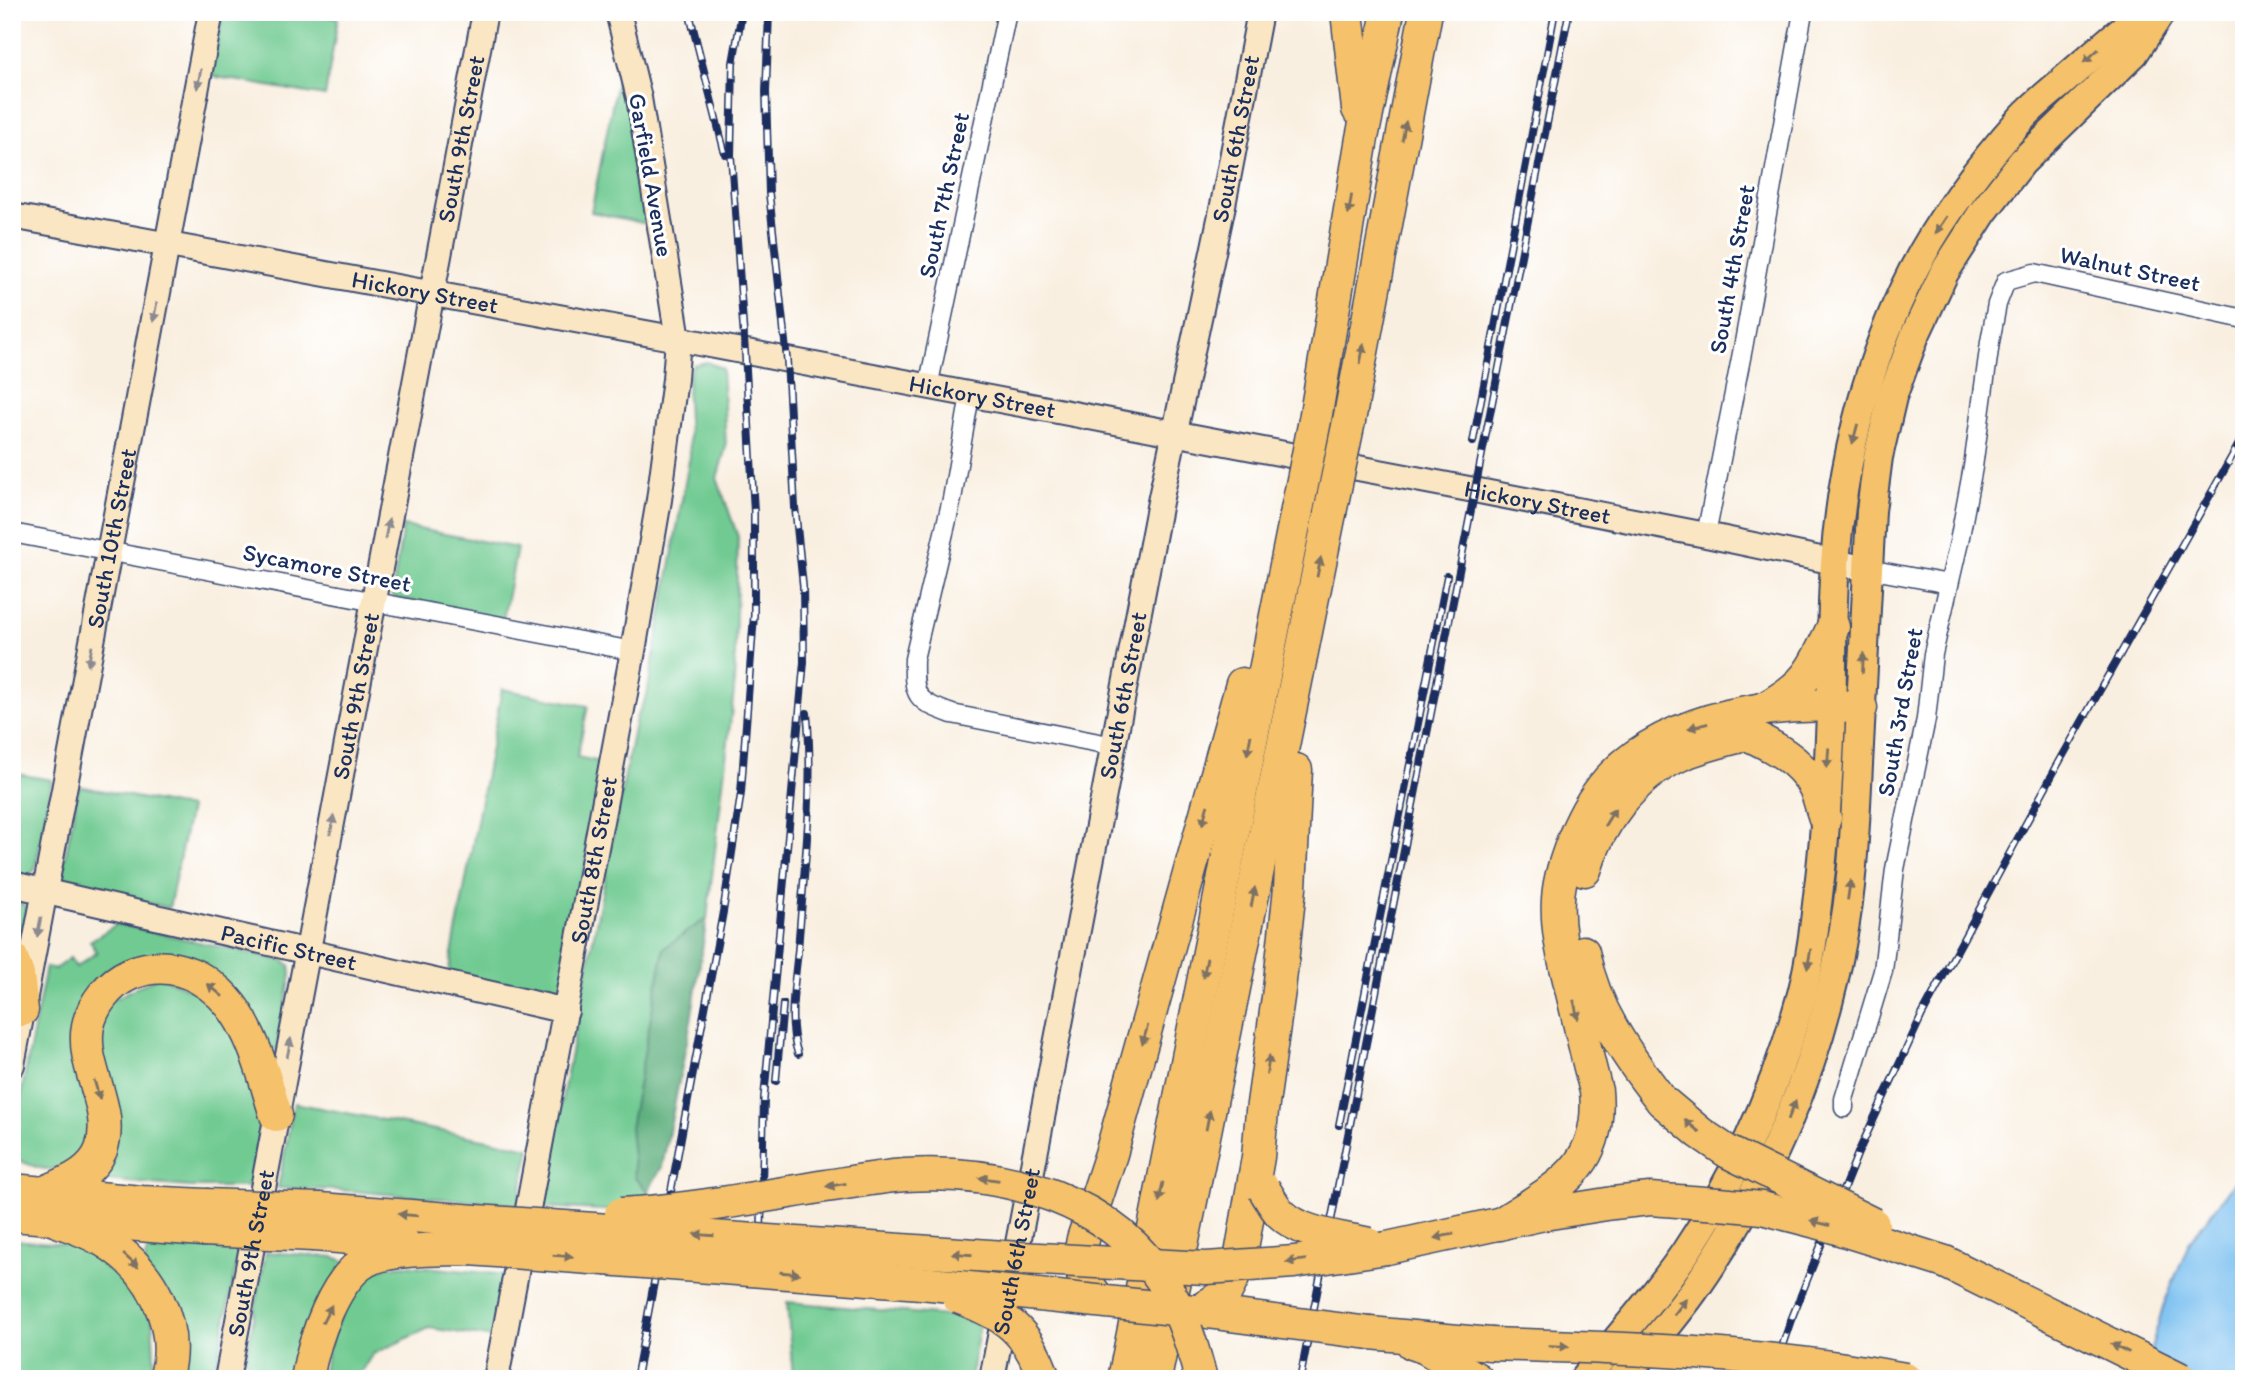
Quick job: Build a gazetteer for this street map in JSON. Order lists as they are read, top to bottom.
{
  "streets": {
    "main road": [
      "South 9th Street",
      "South 6th Street",
      "Garfield Avenue",
      "Hickory Street",
      "South 10th Street",
      "South 8th Street",
      "Pacific Street"
    ],
    "street": [
      "South 7th Street",
      "South 4th Street",
      "Walnut Street",
      "Sycamore Street",
      "South 3rd Street"
    ]
  },
  "crossings": [
    ["South 9th Street", "Hickory Street"],
    ["South 9th Street", "Sycamore Street"],
    ["South 9th Street", "Pacific Street"],
    ["South 6th Street", "Hickory Street"],
    ["Garfield Avenue", "Hickory Street"],
    ["Garfield Avenue", "South 8th Street"],
    ["South 7th Street", "Hickory Street"],
    ["South 4th Street", "Hickory Street"],
    ["Walnut Street", "South 3rd Street"],
    ["Hickory Street", "South 10th Street"],
    ["Hickory Street", "South 3rd Street"],
    ["Hickory Street", "South 8th Street"],
    ["South 10th Street", "Sycamore Street"],
    ["South 10th Street", "Pacific Street"],
    ["Sycamore Street", "South 8th Street"],
    ["South 8th Street", "Pacific Street"]
  ],
  "one_way": ["South 9th Street", "South 10th Street"]
}
